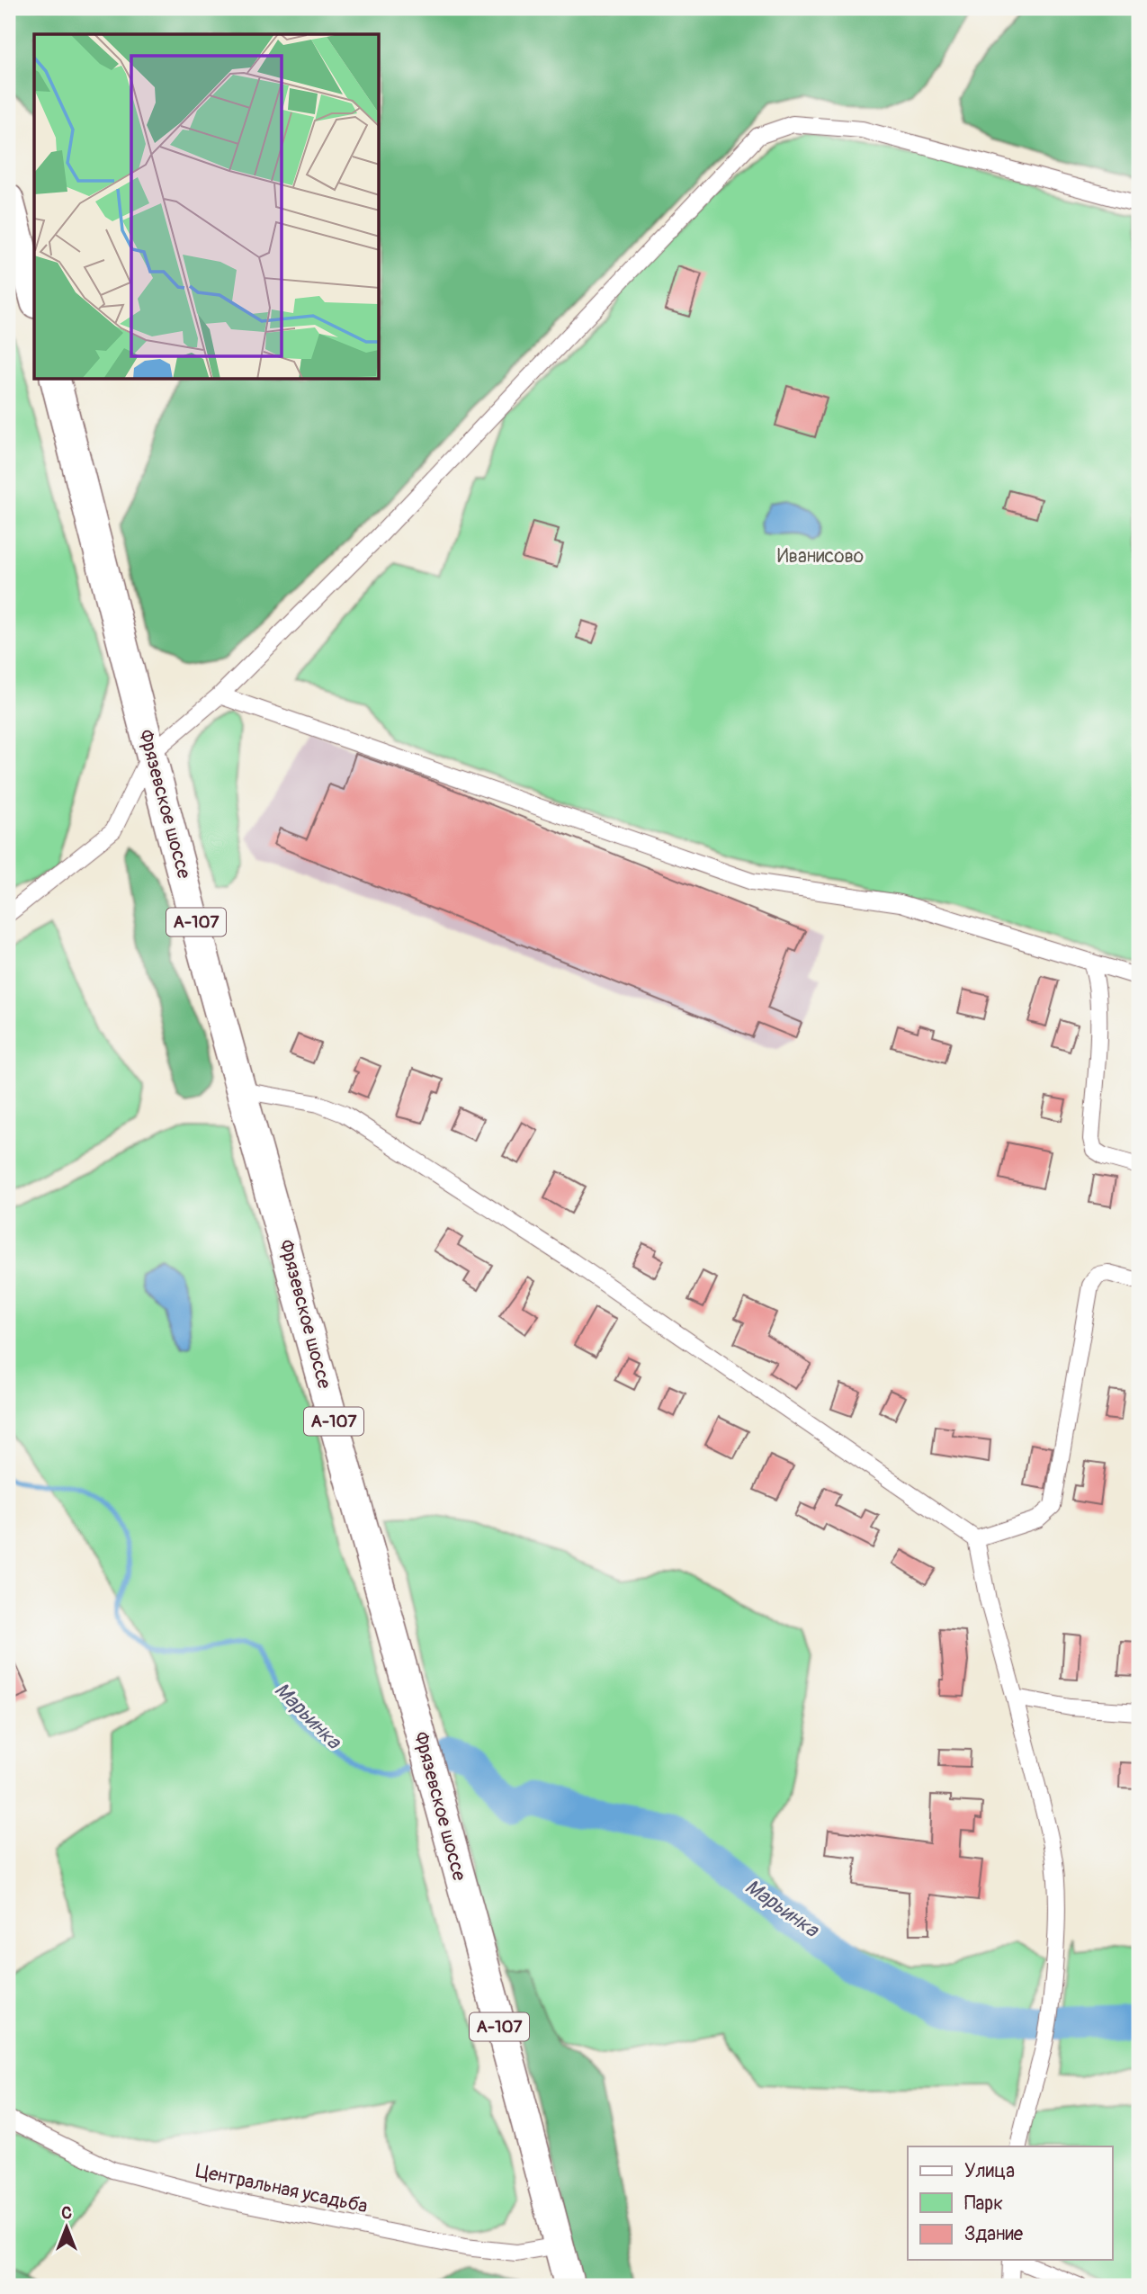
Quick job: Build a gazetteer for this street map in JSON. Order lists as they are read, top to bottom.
{
  "streets": {
    "highway": ["Фрязевское шоссе", "А-107"],
    "street": ["Центральная усадьба"]
  },
  "crossings": [
    ["Фрязевское шоссе", "Центральная усадьба"]
  ],
  "water": ["Марьинка"],
  "parks": ["Иванисово"],
  "legend": ["Улица", "Парк", "Здание"],
  "north": "top"
}
